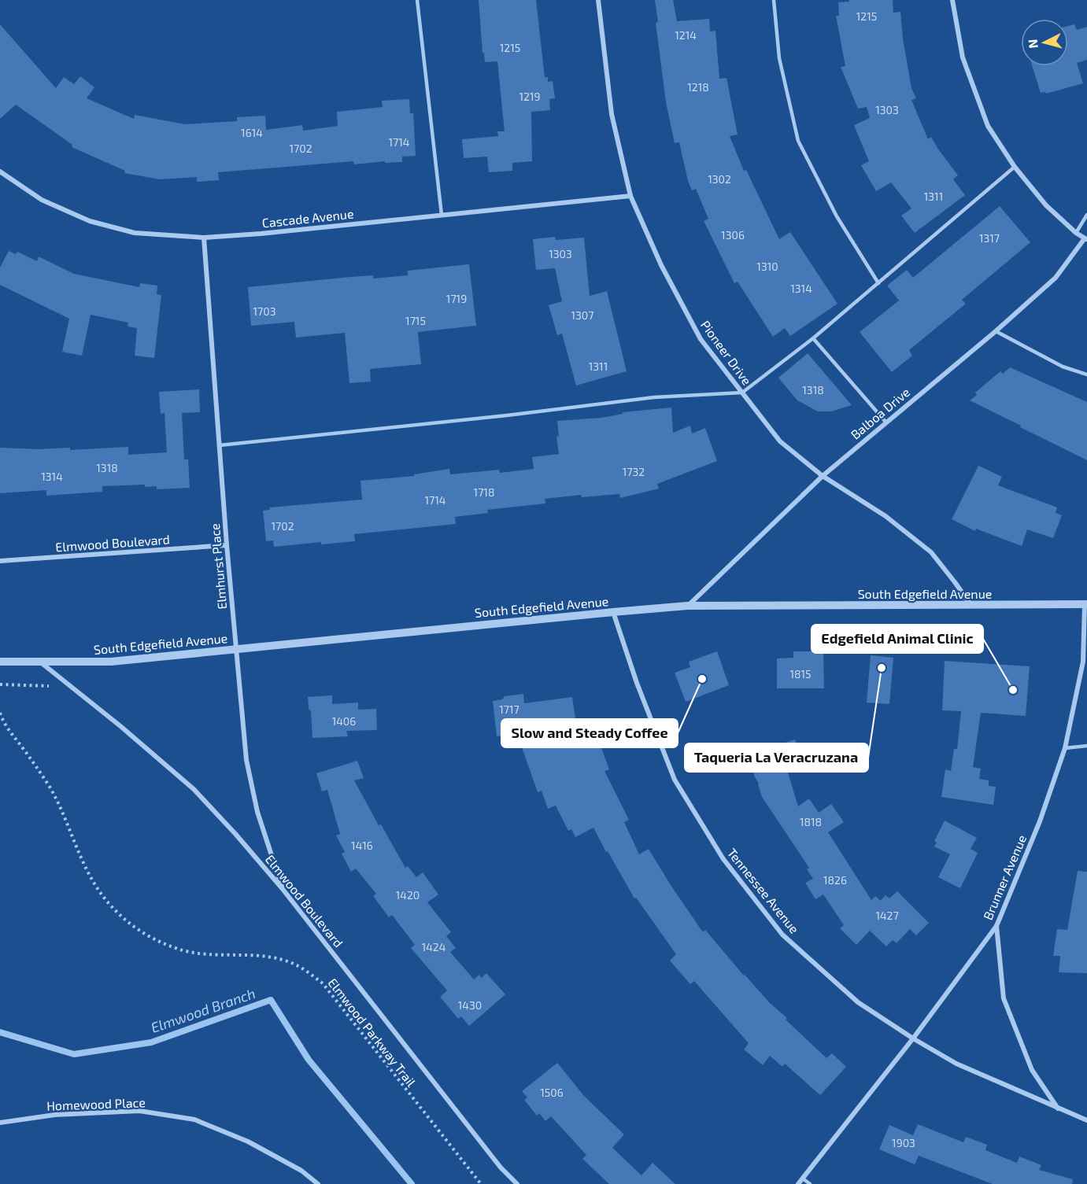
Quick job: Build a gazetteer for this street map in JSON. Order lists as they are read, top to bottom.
{
  "streets": {
    "street": [
      "Cascade Avenue",
      "Pioneer Drive",
      "Balboa Drive",
      "Elmwood Boulevard",
      "Elmhurst Place",
      "South Edgefield Avenue",
      "Brunner Avenue",
      "Tennessee Avenue",
      "Homewood Place"
    ],
    "path": ["Elmwood Parkway Trail"]
  },
  "crossings": [
    ["Cascade Avenue", "Pioneer Drive"],
    ["Cascade Avenue", "Elmhurst Place"],
    ["Pioneer Drive", "Balboa Drive"],
    ["Pioneer Drive", "South Edgefield Avenue"],
    ["Balboa Drive", "South Edgefield Avenue"],
    ["Elmwood Boulevard", "Elmhurst Place"],
    ["Elmwood Boulevard", "South Edgefield Avenue"],
    ["Elmhurst Place", "South Edgefield Avenue"],
    ["South Edgefield Avenue", "Brunner Avenue"],
    ["South Edgefield Avenue", "Tennessee Avenue"],
    ["Brunner Avenue", "Tennessee Avenue"]
  ],
  "water": ["Elmwood Branch"],
  "places": ["Taqueria La Veracruzana", "Slow and Steady Coffee", "Edgefield Animal Clinic"],
  "house_numbers": [
    "1215",
    "1214",
    "1215",
    "1218",
    "1219",
    "1303",
    "1614",
    "1714",
    "1702",
    "1302",
    "1311",
    "1306",
    "1317",
    "1303",
    "1310",
    "1314",
    "1719",
    "1703",
    "1307",
    "1715",
    "1311",
    "1318",
    "1318",
    "1732",
    "1314",
    "1718",
    "1714",
    "1702",
    "1815",
    "1717",
    "1406",
    "1818",
    "1416",
    "1826",
    "1420",
    "1427",
    "1424",
    "1430",
    "1506",
    "1903"
  ],
  "north": "left"
}
